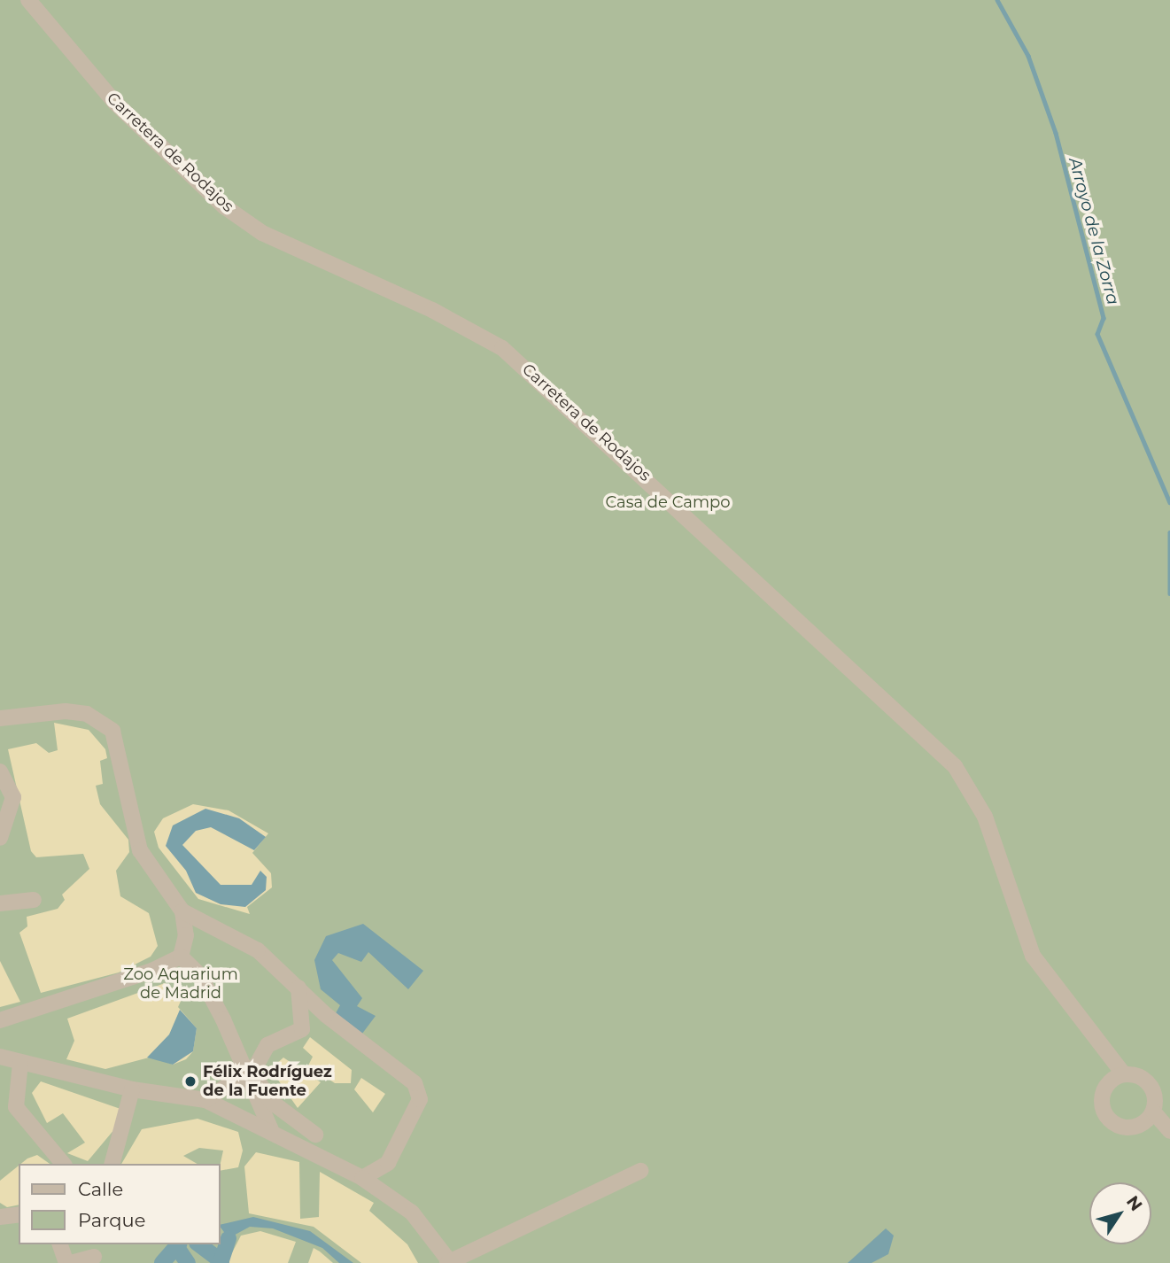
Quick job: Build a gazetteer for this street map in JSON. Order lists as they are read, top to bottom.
{
  "streets": {
    "street": ["Carretera de Rodajos"]
  },
  "water": ["Arroyo de la Zorra"],
  "parks": ["Casa de Campo", "Zoo Aquarium de Madrid"],
  "places": ["Félix Rodríguez de la Fuente"],
  "legend": ["Calle", "Parque"],
  "north": "top right"
}
